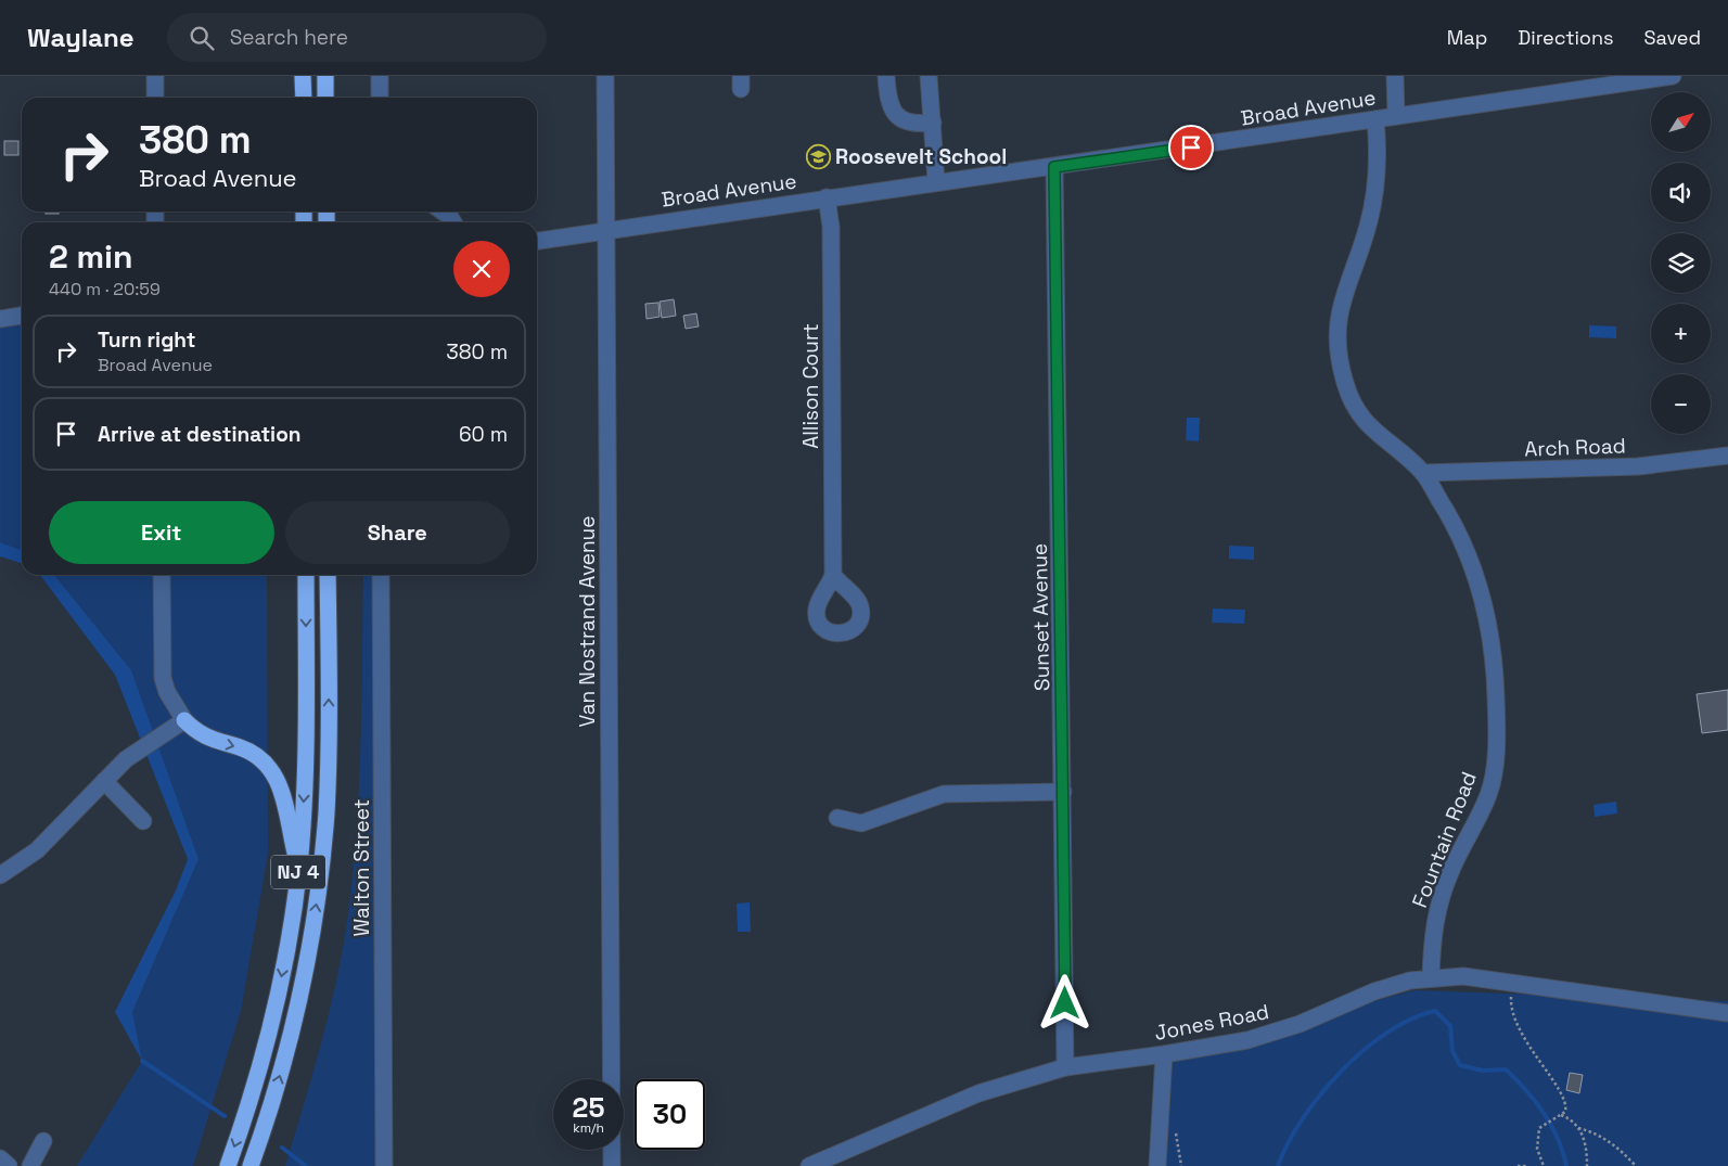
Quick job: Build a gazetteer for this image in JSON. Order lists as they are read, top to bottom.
{
  "streets": {
    "highway": ["NJ 4"],
    "street": [
      "Broad Avenue",
      "Allison Court",
      "Arch Road",
      "Sunset Avenue",
      "Van Nostrand Avenue",
      "Fountain Road",
      "Walton Street",
      "Jones Road"
    ]
  },
  "crossings": [
    ["Broad Avenue", "Allison Court"],
    ["Broad Avenue", "Sunset Avenue"],
    ["Broad Avenue", "Van Nostrand Avenue"],
    ["Broad Avenue", "Fountain Road"],
    ["Arch Road", "Fountain Road"],
    ["Sunset Avenue", "Jones Road"],
    ["Fountain Road", "Jones Road"]
  ],
  "places": {
    "school or university": ["Roosevelt School"]
  },
  "north": "top right",
  "page": {
    "header": "Waylane",
    "search": "Search here",
    "nav": ["Map", "Directions", "Saved"],
    "map_buttons": ["+", "−"],
    "turn": ["380 m", "Broad Avenue"],
    "heading": ["2 min", "440 m · 20:59"],
    "list": [
      {
        "name": "Turn right",
        "note": "Broad Avenue",
        "value": "380 m"
      },
      {
        "name": "Arrive at destination",
        "value": "60 m"
      }
    ],
    "buttons": ["Exit", "Share"],
    "speed": "25 km/h",
    "limit": "30"
  }
}
